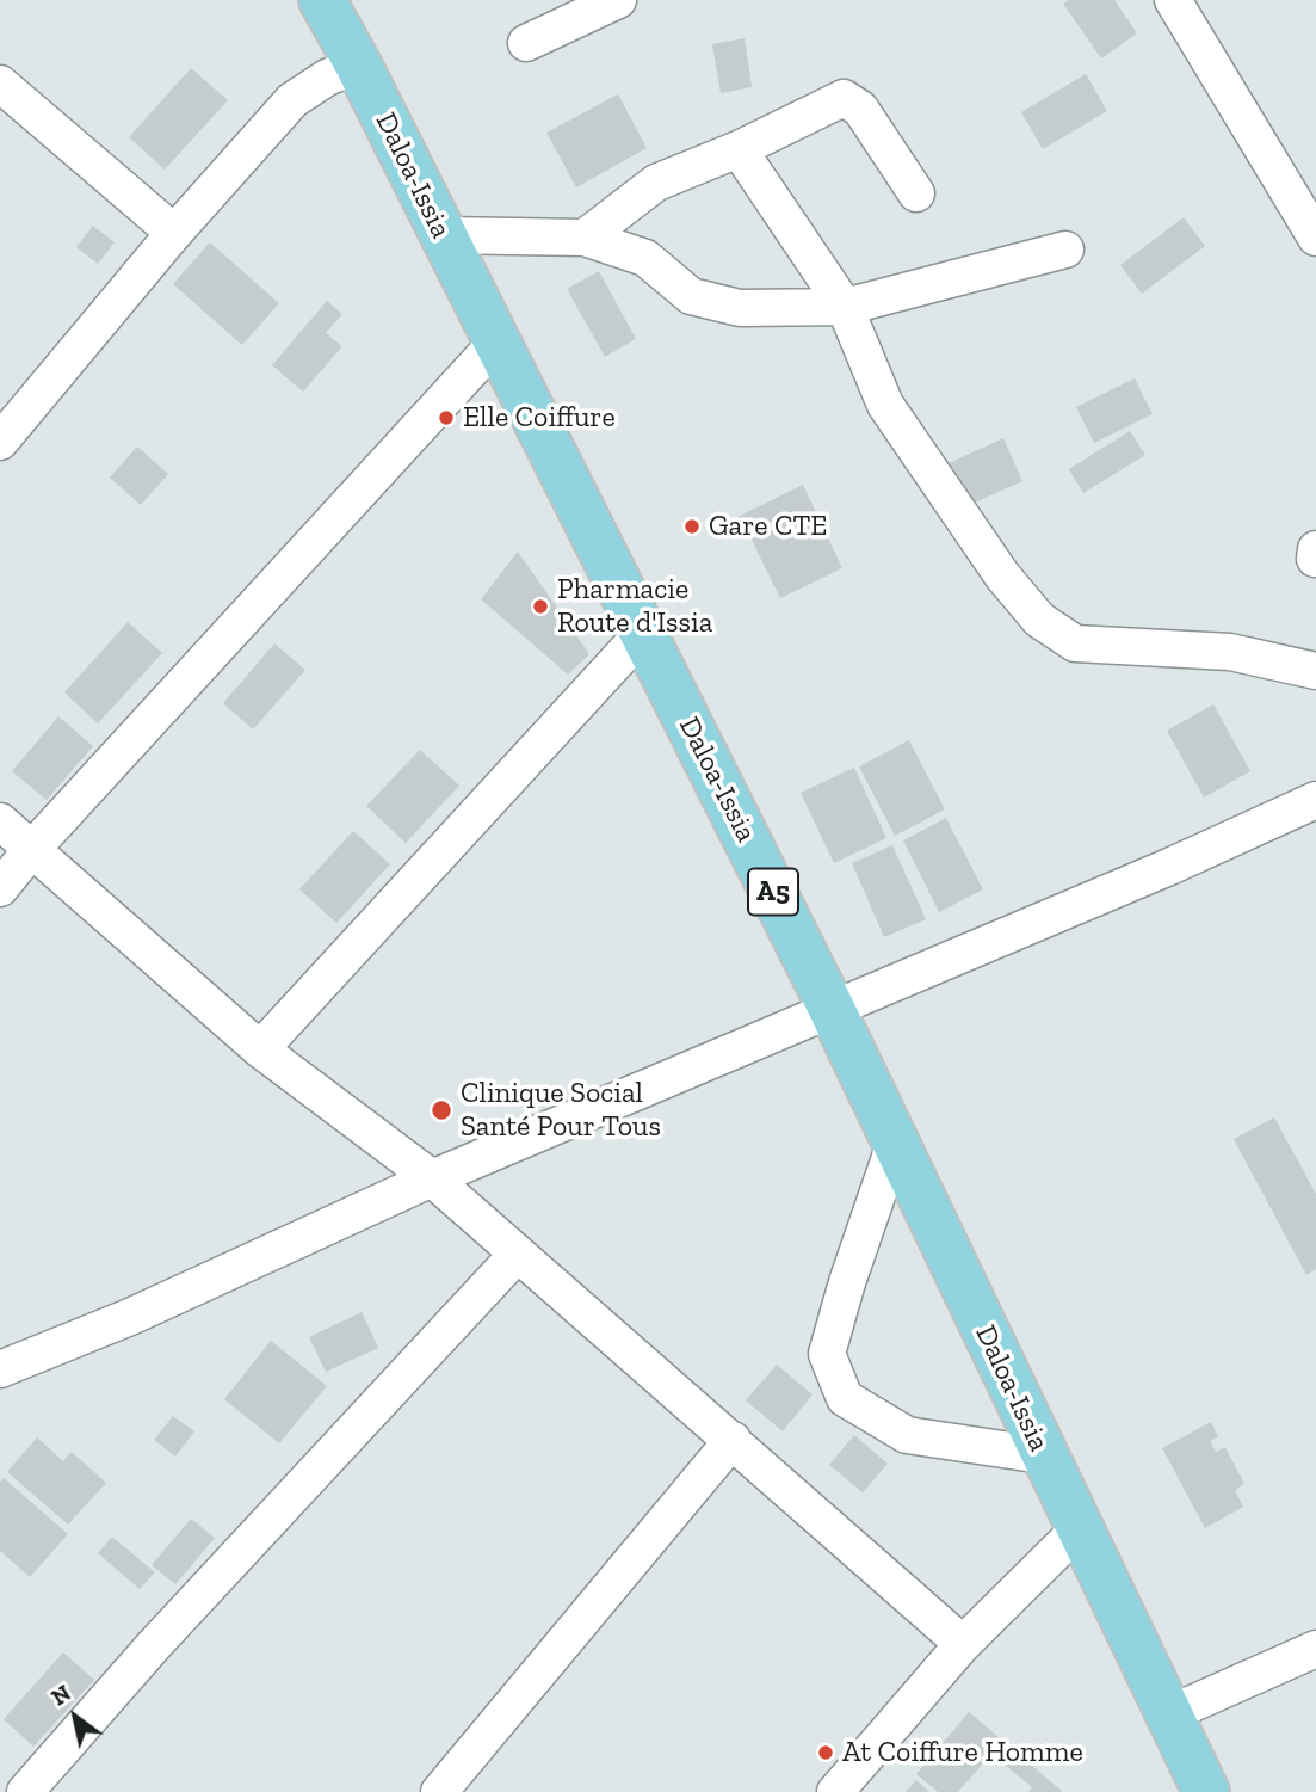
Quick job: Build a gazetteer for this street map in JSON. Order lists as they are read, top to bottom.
{
  "streets": {
    "main road": ["Daloa-Issia", "A5"]
  },
  "places": [
    "Elle Coiffure",
    "Gare CTE",
    "Pharmacie Route d'Issia",
    "Clinique Social Santé Pour Tous",
    "At Coiffure Homme"
  ],
  "north": "top left"
}
